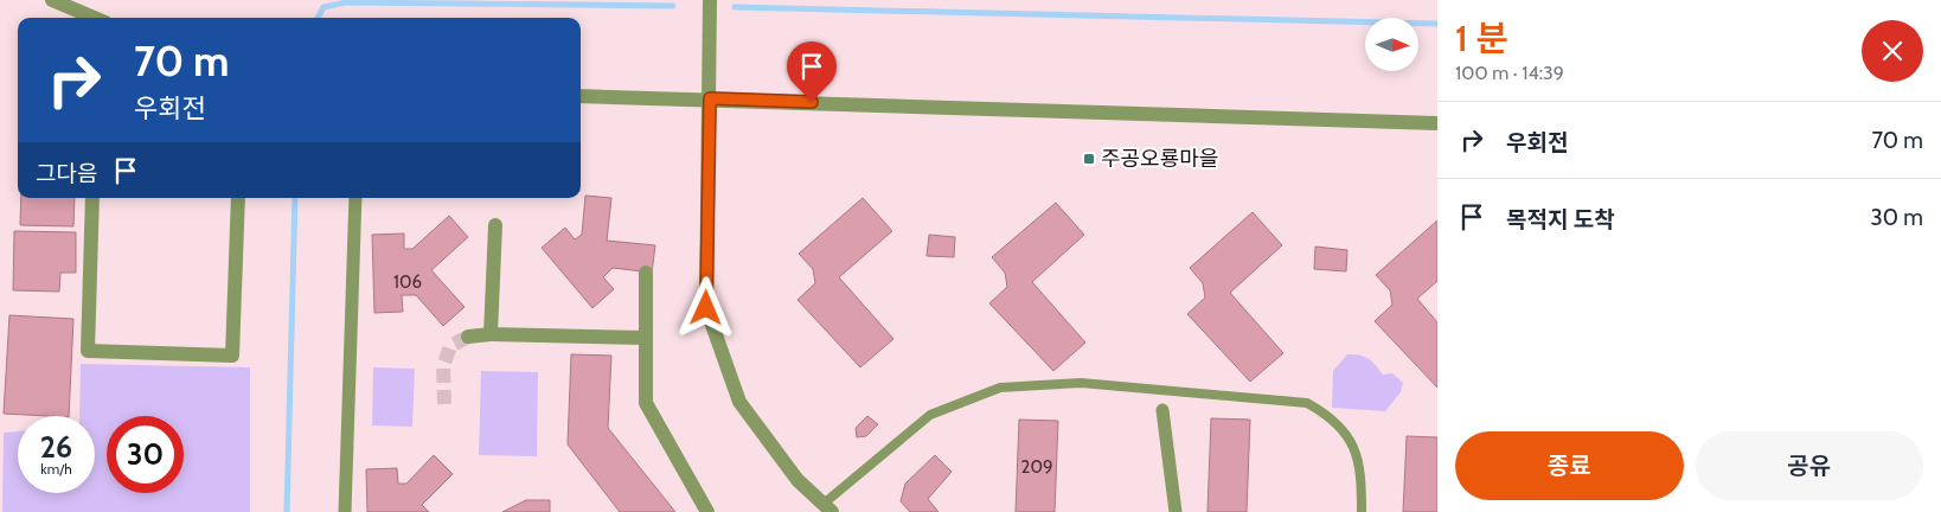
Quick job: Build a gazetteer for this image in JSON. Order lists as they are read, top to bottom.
{
  "places": {
    "transit": ["주공오룡마을"]
  },
  "house_numbers": ["106", "209"],
  "north": "right",
  "page": {
    "heading": ["1 분", "100 m · 14:39"],
    "turn": ["70 m", "우회전"],
    "list": [
      {
        "name": "우회전",
        "value": "70 m"
      },
      {
        "name": "목적지 도착",
        "value": "30 m"
      }
    ],
    "then": "그다음",
    "speed": "26 km/h",
    "limit": "30",
    "buttons": ["종료", "공유"]
  }
}
